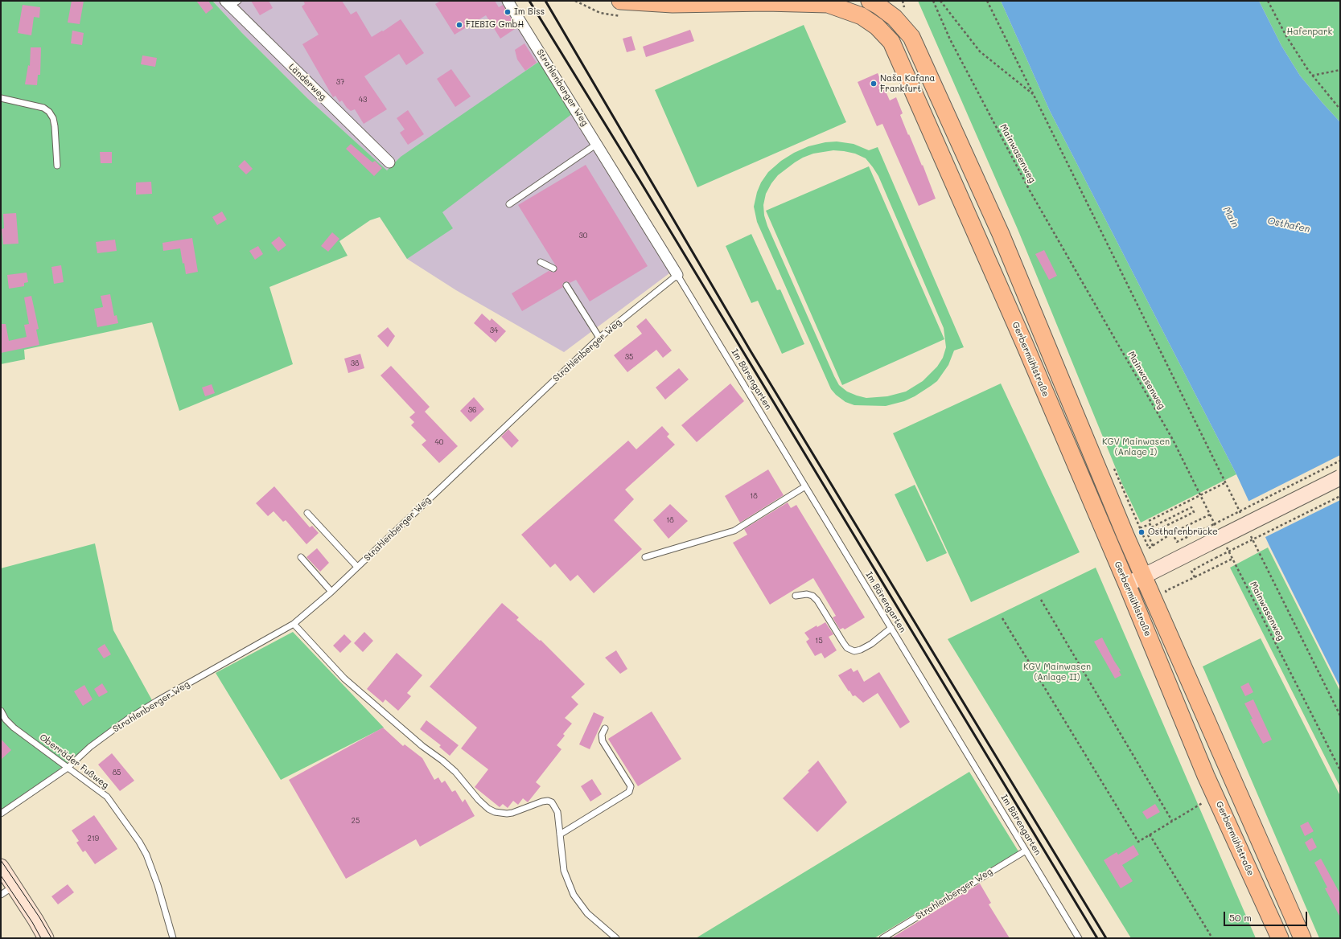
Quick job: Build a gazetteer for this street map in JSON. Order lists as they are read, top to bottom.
{
  "streets": {
    "main road": ["Gerbermühlstraße"],
    "street": ["Länderweg", "Strahlenberger Weg"],
    "lane": ["Im Bärengarten", "Oberräder Fußweg"],
    "path": ["Mainwasenweg"]
  },
  "crossings": [
    ["Strahlenberger Weg", "Im Bärengarten"],
    ["Strahlenberger Weg", "Oberräder Fußweg"]
  ],
  "water": ["Main", "Osthafen"],
  "parks": ["Hafenpark", "KGV Mainwasen (Anlage I)", "KGV Mainwasen (Anlage II)"],
  "places": [
    "Im Biss",
    "FIEBIG GmbH",
    "Naša Kafana Frankfurt",
    "Osthafenbrücke"
  ],
  "house_numbers": [
    "37",
    "43",
    "30",
    "34",
    "35",
    "38",
    "36",
    "40",
    "18",
    "18",
    "15",
    "85",
    "25",
    "219"
  ],
  "scale_bar": "50 m"
}
